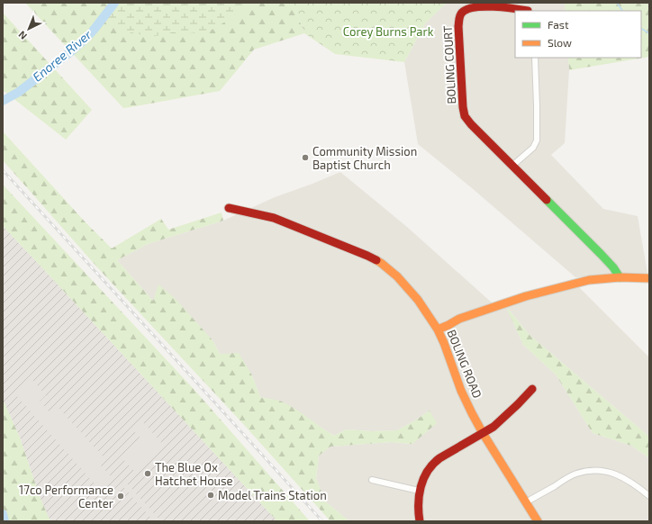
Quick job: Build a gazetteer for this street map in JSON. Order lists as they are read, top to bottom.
{
  "streets": {
    "street": ["BOLING COURT", "BOLING ROAD"]
  },
  "crossings": [
    ["BOLING COURT", "BOLING ROAD"]
  ],
  "water": ["Enoree River"],
  "parks": ["Corey Burns Park"],
  "places": [
    "Community Mission Baptist Church",
    "The Blue Ox Hatchet House",
    "Model Trains Station",
    "17co Performance Center"
  ],
  "legend": ["Fast", "Slow"],
  "north": "bottom left"
}
